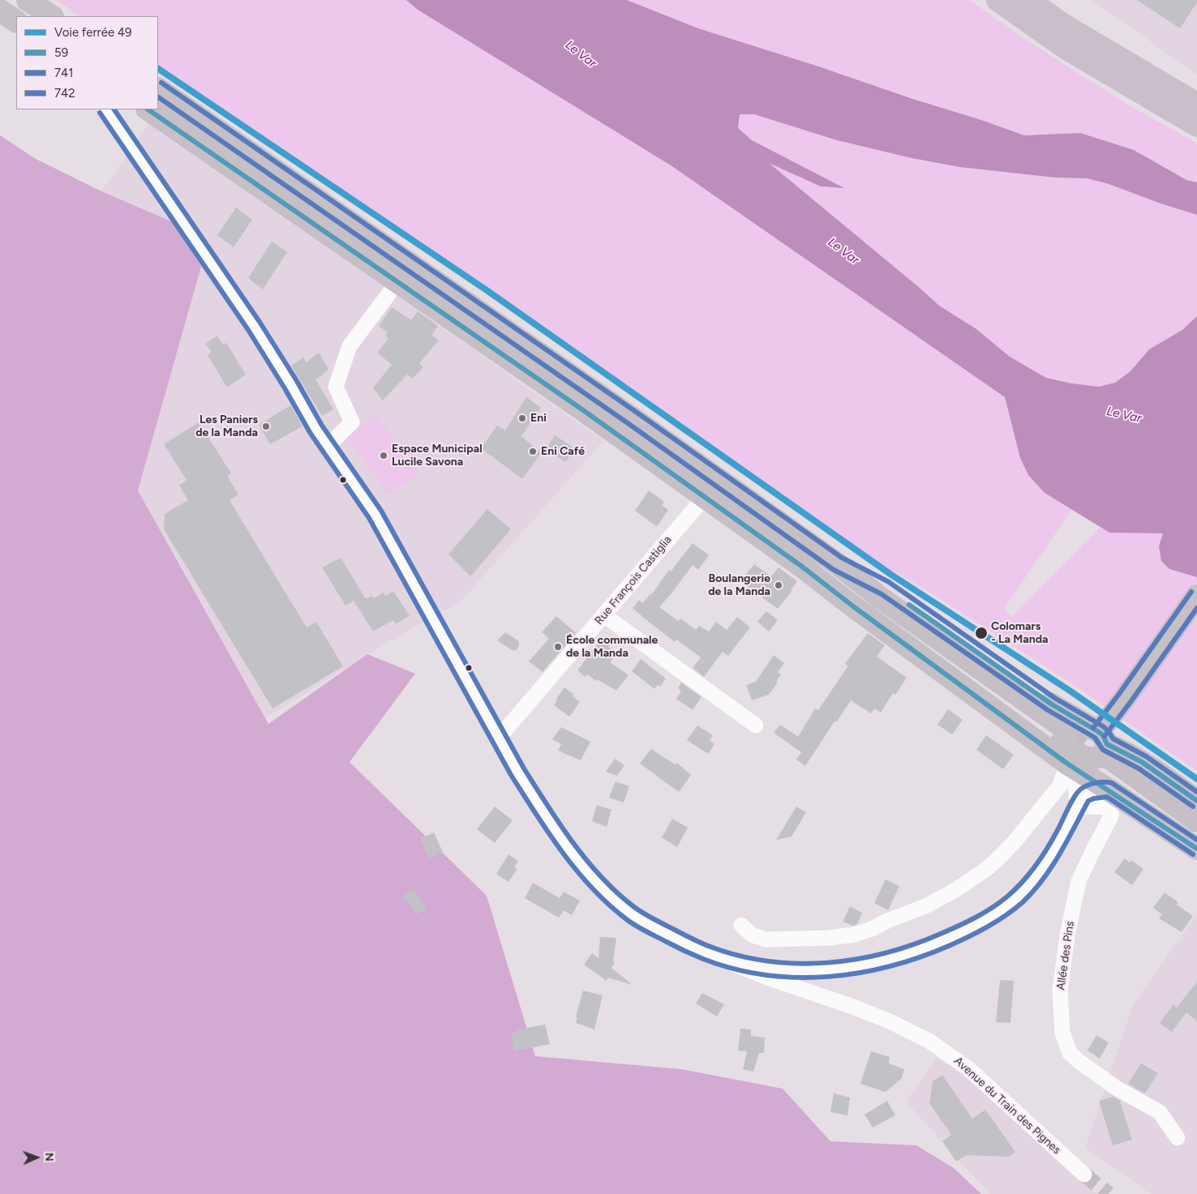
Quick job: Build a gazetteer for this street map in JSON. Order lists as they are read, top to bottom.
{
  "streets": {
    "street": ["Rue François Castiglia", "Allée des Pins", "Avenue du Train des Pignes"]
  },
  "crossings": [
    ["Rue François Castiglia", "Avenue du Train des Pignes"]
  ],
  "water": ["Le Var"],
  "places": [
    "Eni",
    "Les Paniers de la Manda",
    "Eni Café",
    "Espace Municipal Lucile Savona",
    "Boulangerie de la Manda",
    "Colomars - La Manda",
    "École communale de la Manda"
  ],
  "lines": [
    "rail line 49",
    "transit line 742",
    "transit line 741",
    "transit line 59"
  ],
  "legend": [
    "Voie ferrée 49",
    "59",
    "741",
    "742"
  ],
  "north": "right"
}
